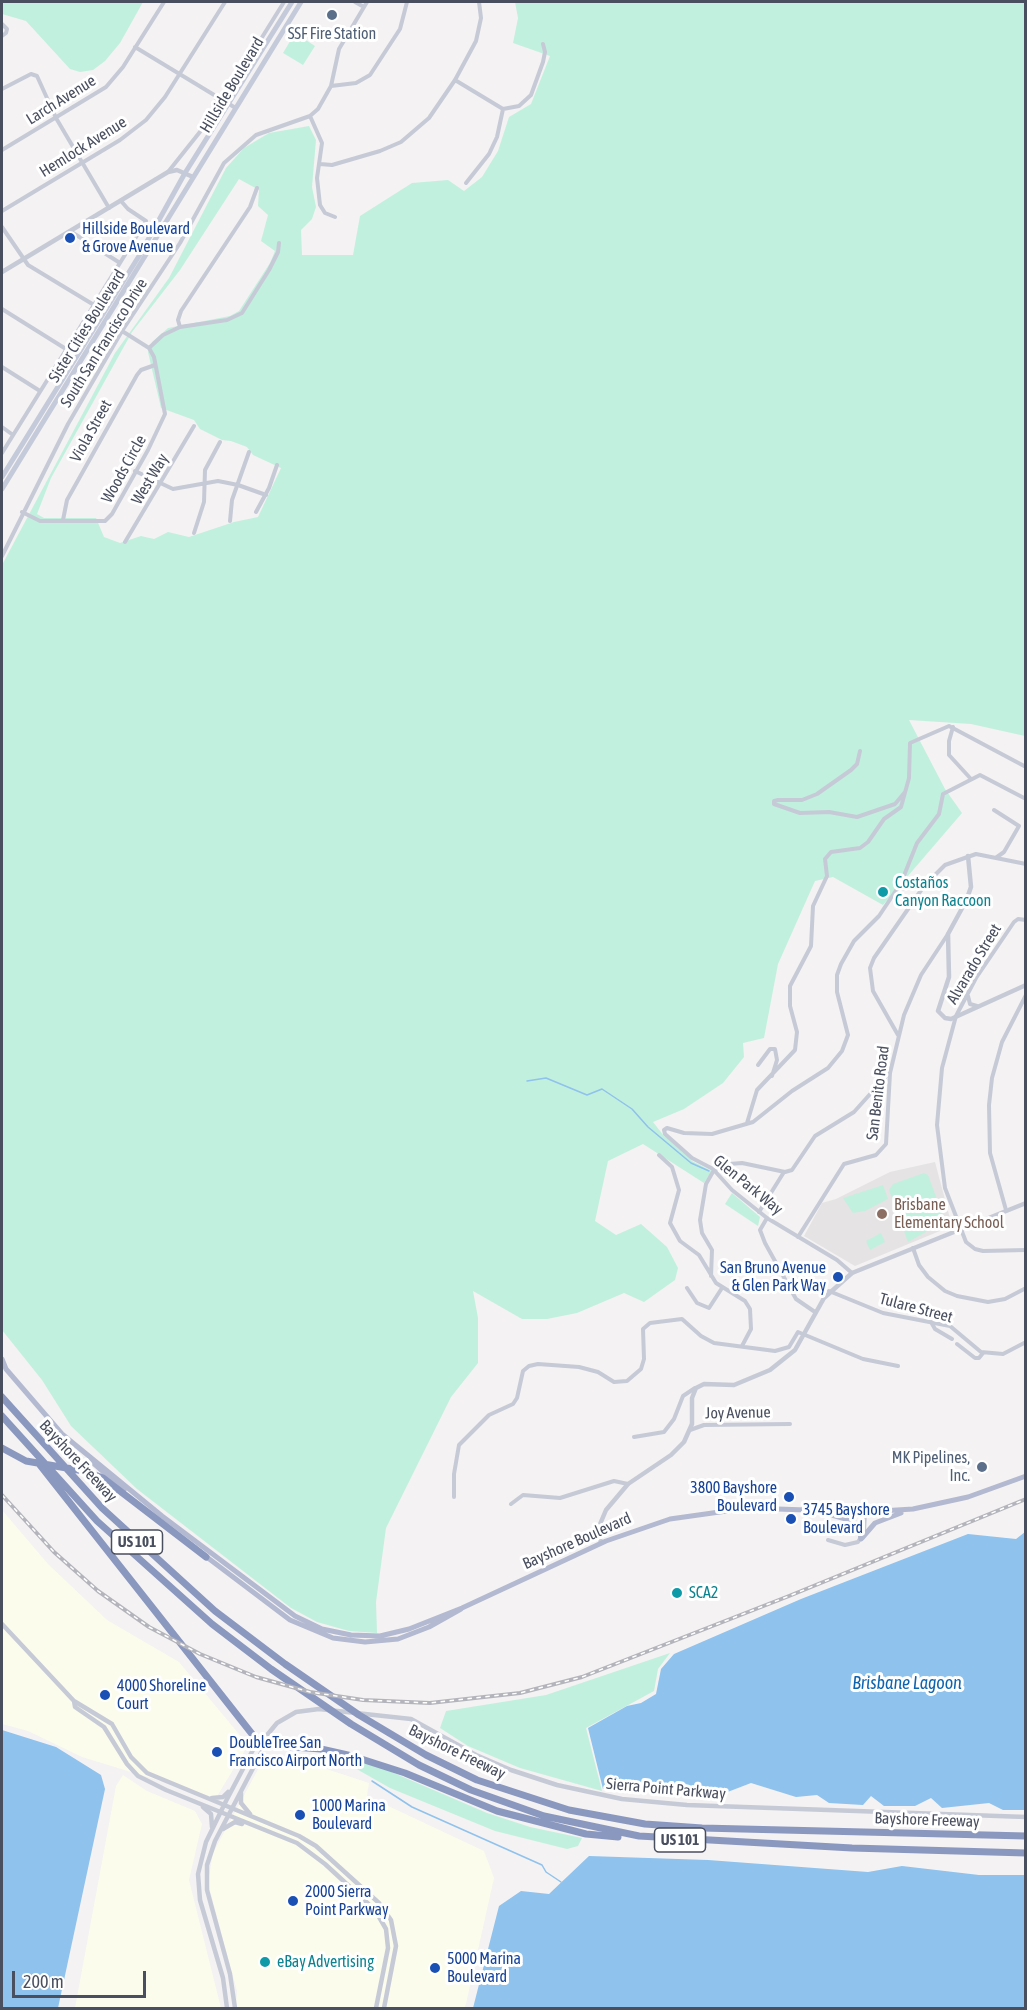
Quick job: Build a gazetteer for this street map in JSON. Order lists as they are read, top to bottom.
{
  "streets": {
    "highway": ["Bayshore Freeway", "US 101"],
    "main road": ["Hillside Boulevard", "Sister Cities Boulevard", "Bayshore Boulevard"],
    "street": [
      "Larch Avenue",
      "Hemlock Avenue",
      "South San Francisco Drive",
      "Viola Street",
      "Woods Circle",
      "West Way",
      "Alvarado Street",
      "San Benito Road",
      "Glen Park Way",
      "Tulare Street",
      "Joy Avenue",
      "Sierra Point Parkway"
    ]
  },
  "crossings": [
    ["Hillside Boulevard", "Sister Cities Boulevard"],
    ["South San Francisco Drive", "Woods Circle"],
    ["Viola Street", "Woods Circle"],
    ["San Benito Road", "Glen Park Way"]
  ],
  "water": ["Brisbane Lagoon"],
  "places": [
    "SSF Fire Station",
    "Hillside Boulevard & Grove Avenue",
    "Costaños Canyon Raccoon",
    "Brisbane Elementary School",
    "San Bruno Avenue & Glen Park Way",
    "MK Pipelines, Inc.",
    "3800 Bayshore Boulevard",
    "3745 Bayshore Boulevard",
    "SCA2",
    "4000 Shoreline Court",
    "DoubleTree San Francisco Airport North",
    "1000 Marina Boulevard",
    "2000 Sierra Point Parkway",
    "eBay Advertising",
    "5000 Marina Boulevard"
  ],
  "scale_bar": "200 m"
}
